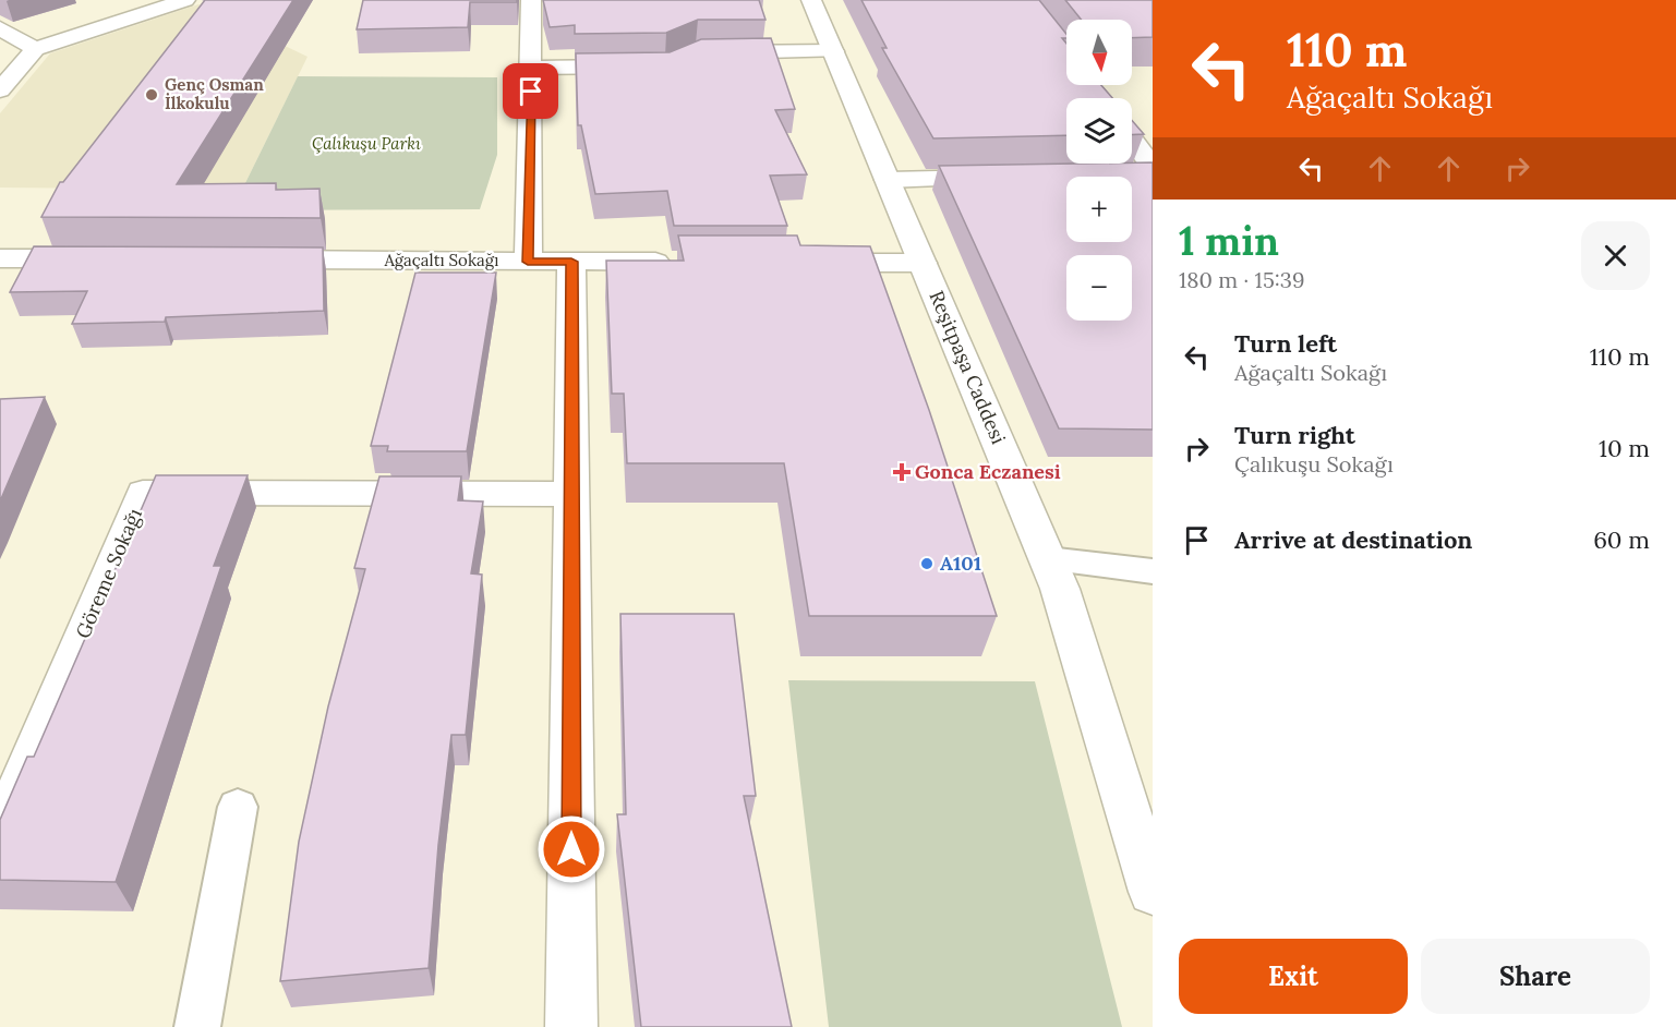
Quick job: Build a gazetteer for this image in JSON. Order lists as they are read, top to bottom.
{
  "streets": {
    "street": ["Ağaçaltı Sokağı", "Reşitpaşa Caddesi", "Göreme Sokağı"]
  },
  "parks": ["Çalıkuşu Parkı"],
  "places": {
    "other": ["Genç Osman İlkokulu", "A101"],
    "health": ["Gonca Eczanesi"]
  },
  "north": "bottom",
  "page": {
    "turn": ["110 m", "Ağaçaltı Sokağı"],
    "map_buttons": ["+", "−"],
    "heading": ["1 min", "180 m · 15:39"],
    "list": [
      {
        "name": "Turn left",
        "note": "Ağaçaltı Sokağı",
        "value": "110 m"
      },
      {
        "name": "Turn right",
        "note": "Çalıkuşu Sokağı",
        "value": "10 m"
      },
      {
        "name": "Arrive at destination",
        "value": "60 m"
      }
    ],
    "buttons": ["Exit", "Share"]
  }
}
